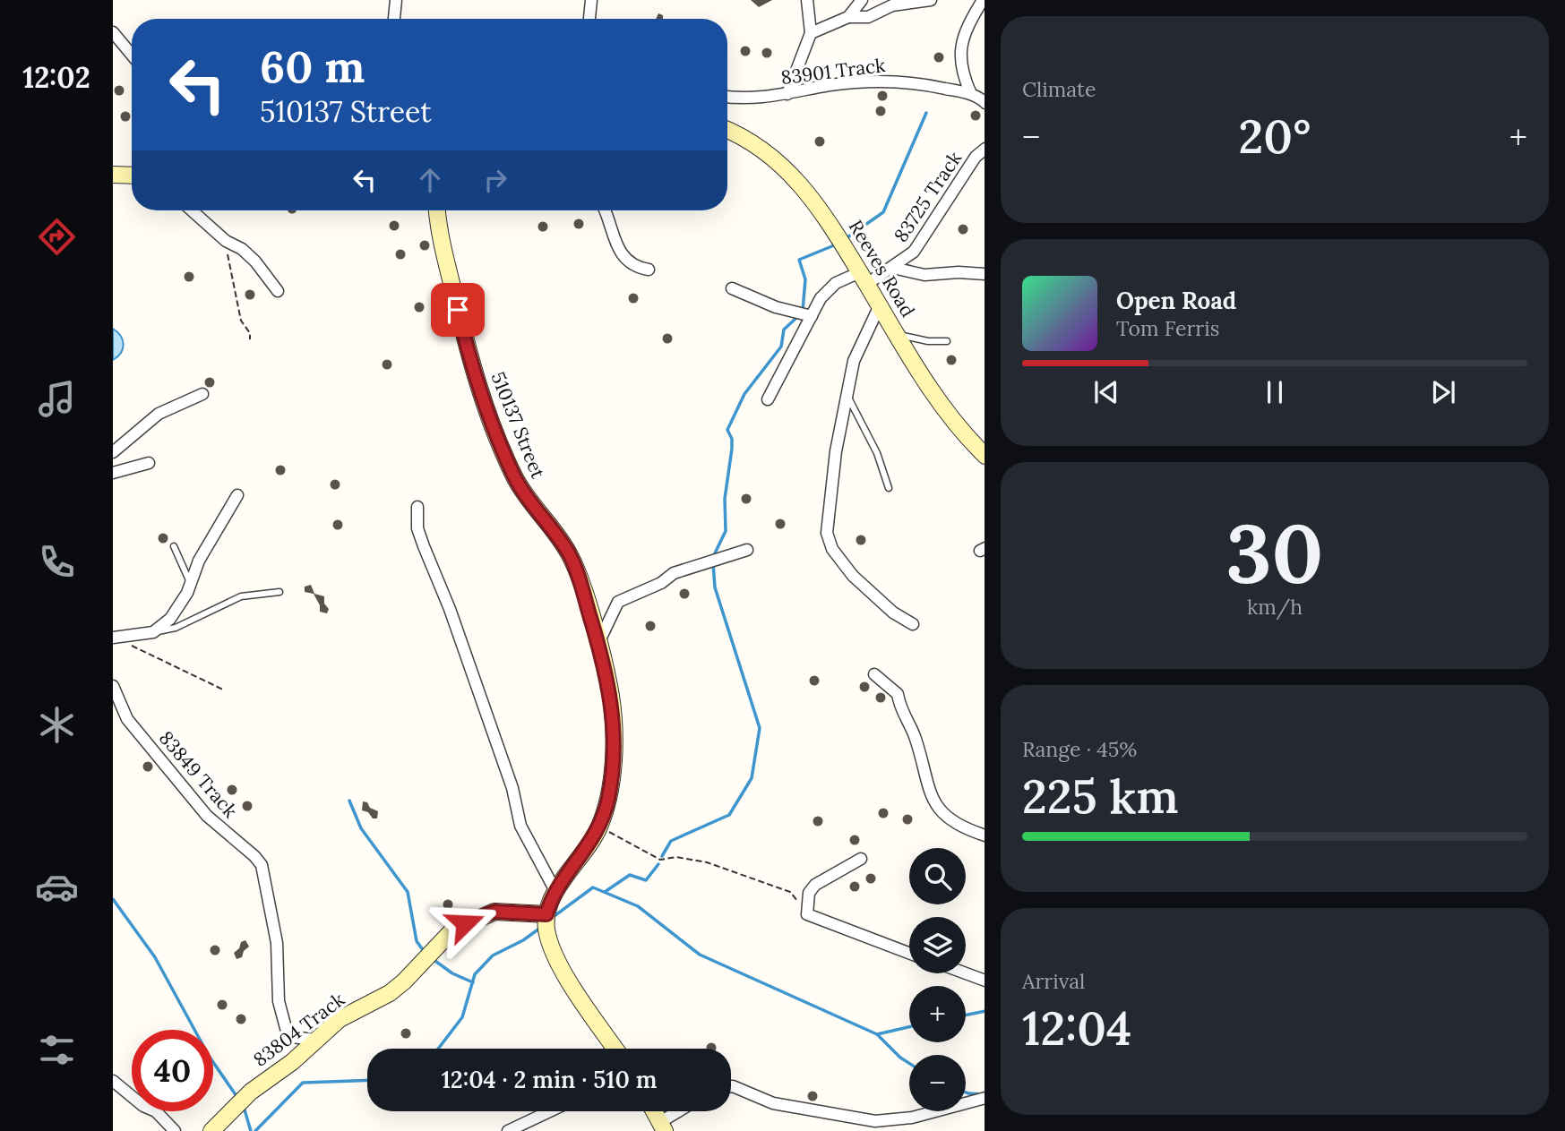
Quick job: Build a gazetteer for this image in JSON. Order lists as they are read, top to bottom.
{
  "streets": {
    "street": [
      "83901 Track",
      "83725 Track",
      "Reeves Road",
      "510137 Street",
      "83849 Track",
      "83804 Track"
    ]
  },
  "crossings": [
    ["83725 Track", "Reeves Road"],
    ["510137 Street", "83804 Track"]
  ],
  "page": {
    "tabs": "12:02",
    "tile": [
      "Climate",
      ["30", "km/h"],
      ["Range · 45%", "225 km"],
      ["Arrival", "12:04"]
    ],
    "turn": ["60 m", "510137 Street"],
    "heat": ["−", "20°", "+"],
    "song": ["Open Road", "Tom Ferris"],
    "map_buttons": ["+", "−"],
    "limit": "40",
    "trip": "12:04 · 2 min · 510 m"
  }
}
